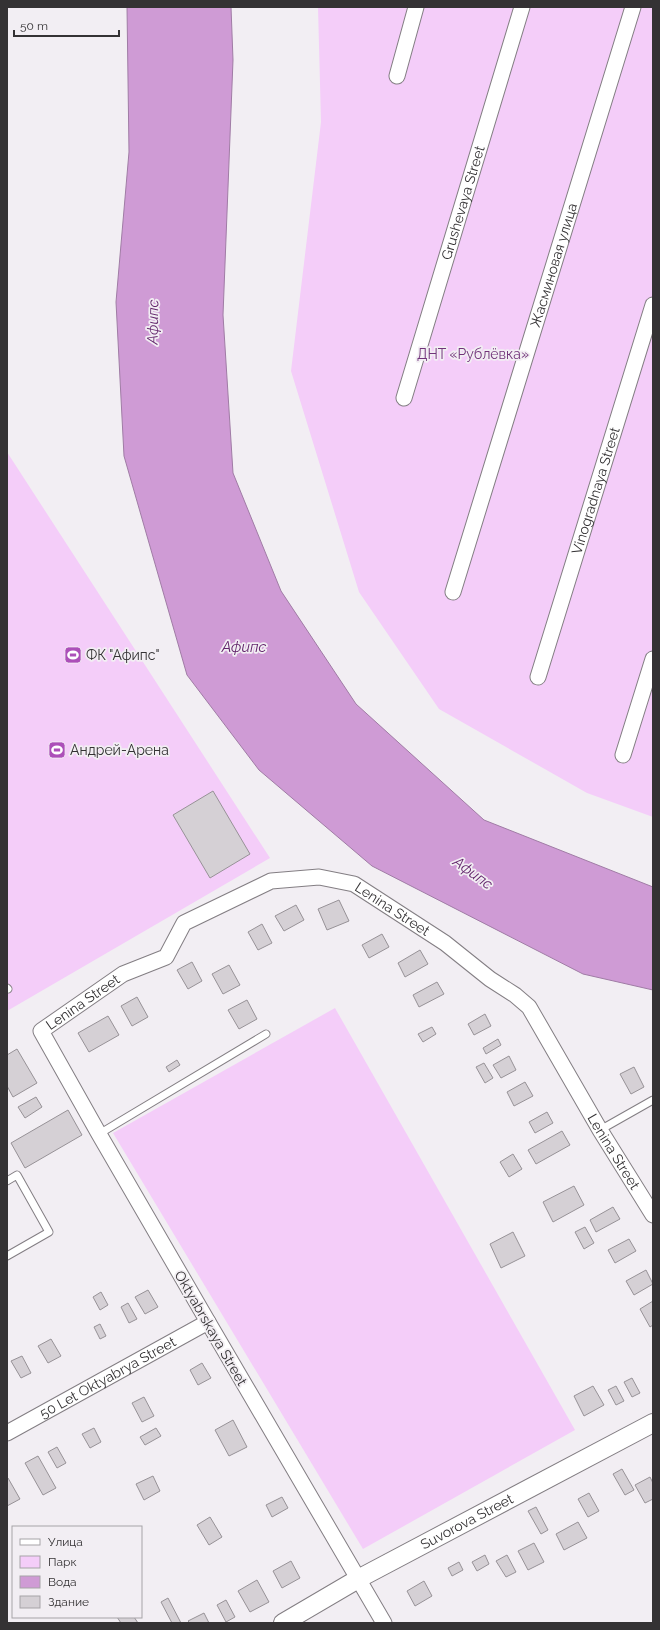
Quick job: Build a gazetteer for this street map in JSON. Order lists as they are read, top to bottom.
{
  "streets": {
    "street": [
      "Grushevaya Street",
      "Жасминовая улица",
      "Vinogradnaya Street",
      "Lenina Street",
      "Oktyabrskaya Street",
      "50 Let Oktyabrya Street",
      "Suvorova Street"
    ]
  },
  "crossings": [
    ["Lenina Street", "Oktyabrskaya Street"],
    ["Oktyabrskaya Street", "50 Let Oktyabrya Street"],
    ["Oktyabrskaya Street", "Suvorova Street"]
  ],
  "water": ["Афипс"],
  "parks": ["ДНТ «Рублёвка»"],
  "places": {
    "sports": ["ФК \"Афипс\"", "Андрей-Арена"]
  },
  "legend": [
    "Улица",
    "Парк",
    "Вода",
    "Здание"
  ],
  "scale_bar": "50 m"
}
